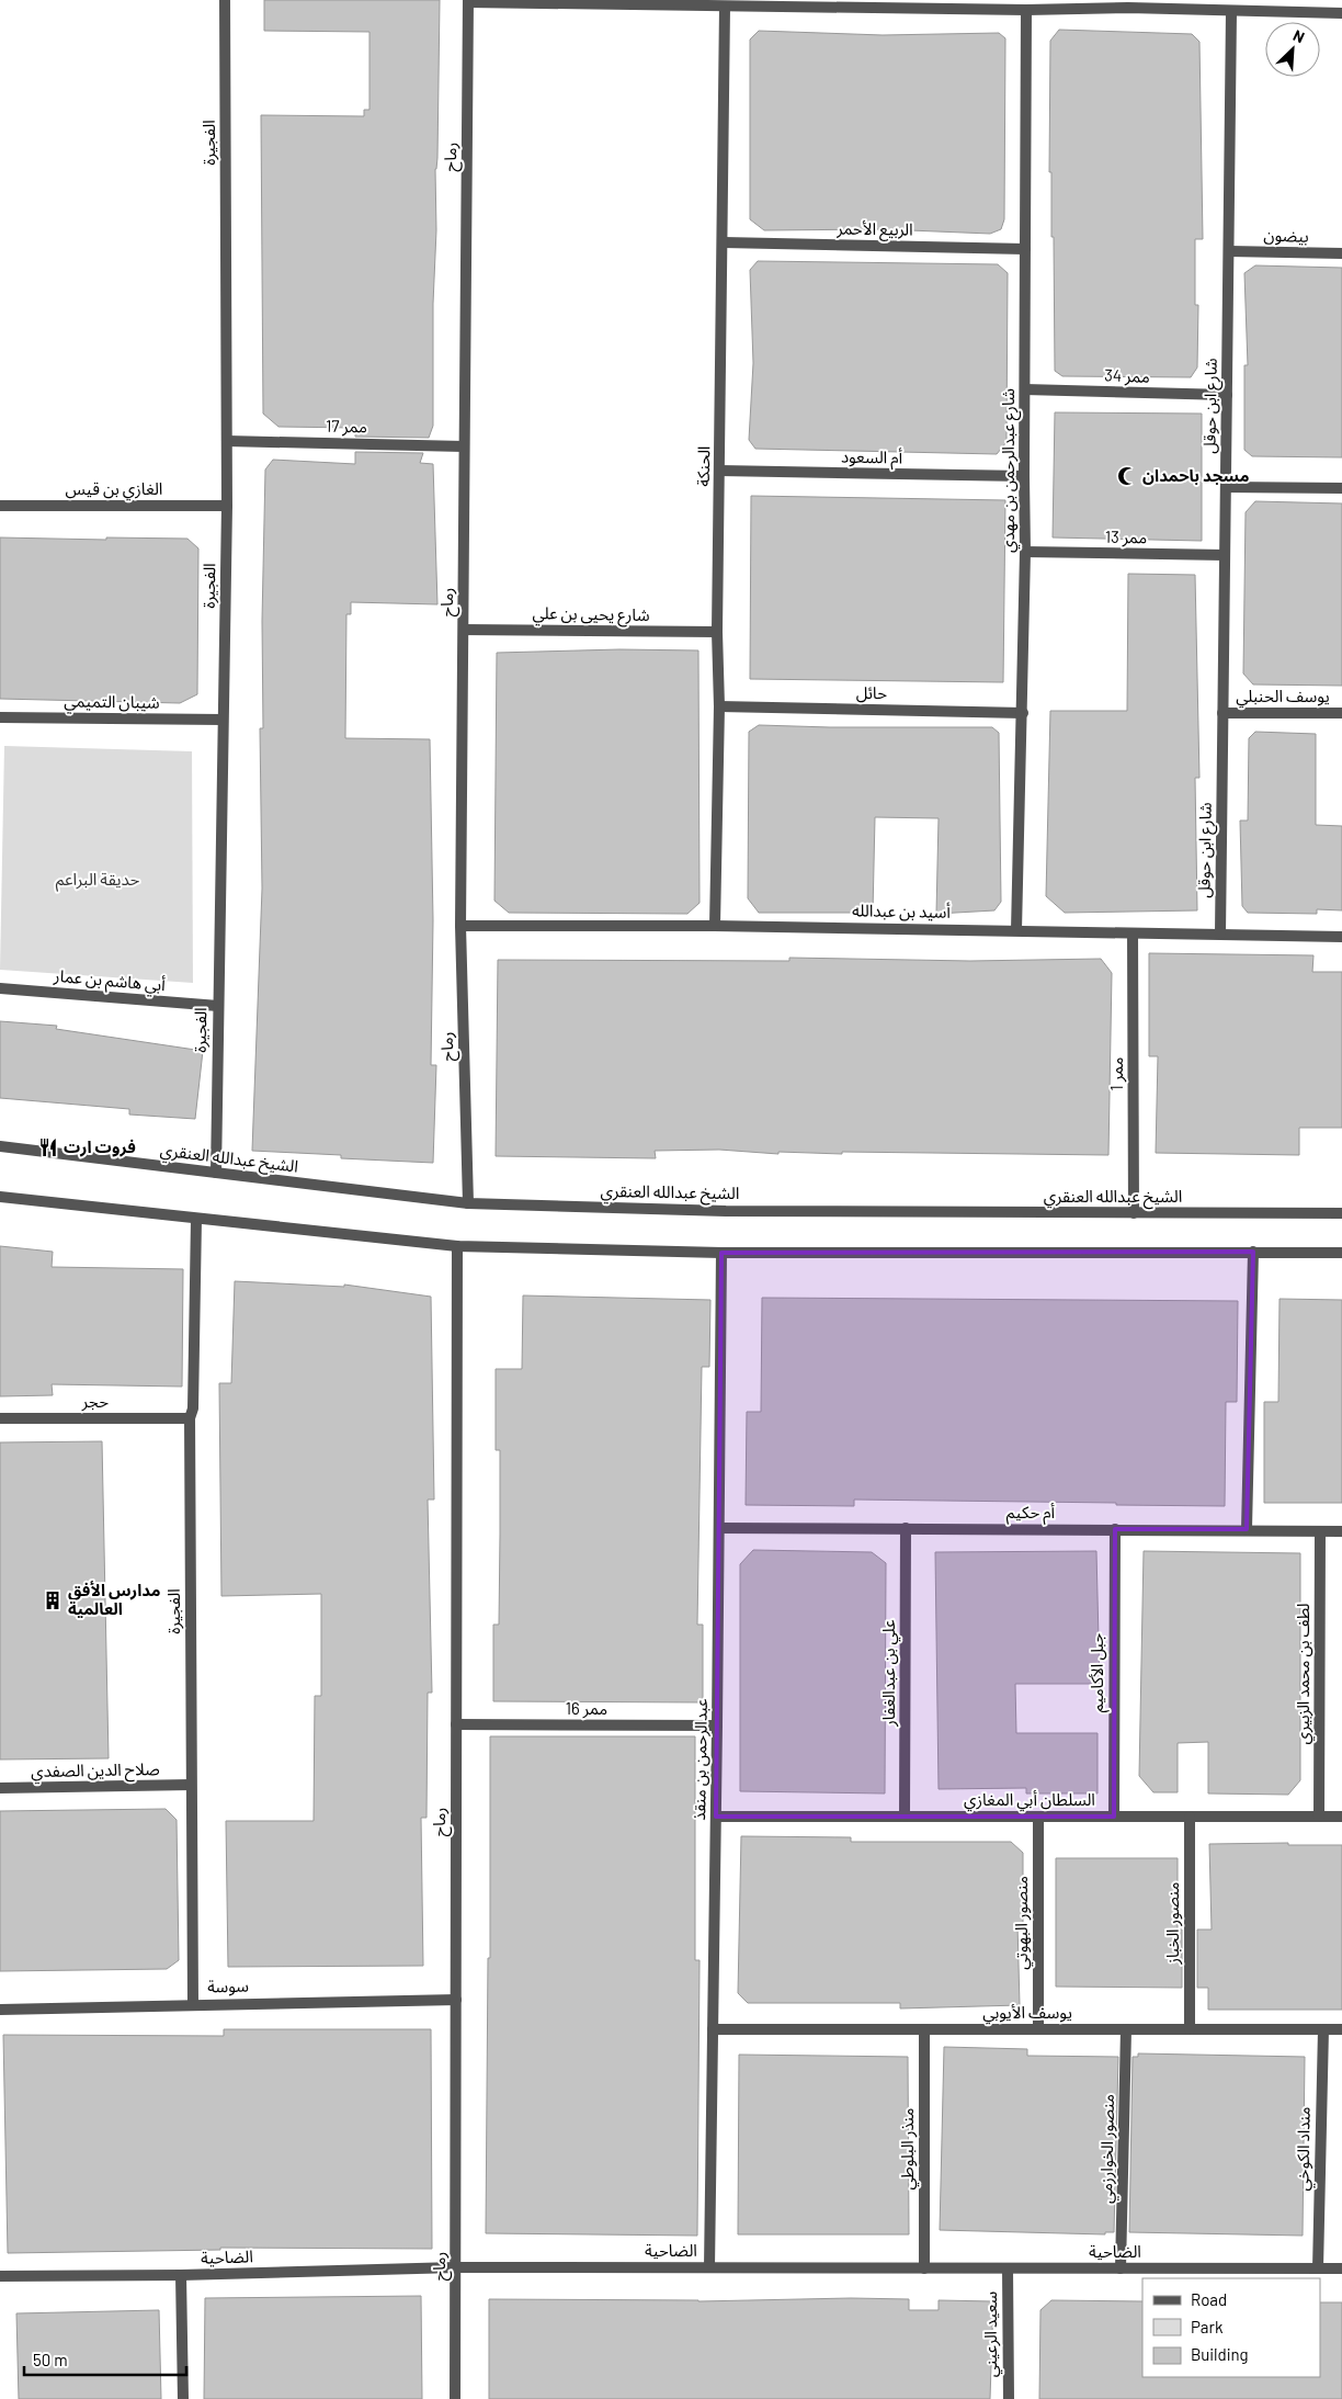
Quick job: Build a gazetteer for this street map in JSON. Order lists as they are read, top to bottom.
{
  "streets": {
    "street": [
      "الفجيرة",
      "رماح",
      "الربيع الأحمر",
      "بيضون",
      "ممر 34",
      "شارع ابن حوقل",
      "ممر 17",
      "أم السعود",
      "الحنكة",
      "شارع عبدالرحمن بن مهدي",
      "الغازي بن قيس",
      "ممر 13",
      "شارع يحيى بن علي",
      "حائل",
      "يوسف الحنبلي",
      "شيبان التميمي",
      "أسيد بن عبدالله",
      "أبي هاشم بن عمار",
      "ممر 1",
      "الشيخ عبدالله العنقري",
      "حجر",
      "أم حكيم",
      "علي بن عبدالغفار",
      "جبل الأكاميم",
      "لطف بن محمد الزبيري",
      "ممر 16",
      "عبدالرحمن بن منقذ",
      "صلاح الدين الصفدي",
      "السلطان أبي المغازي",
      "منصور البهوتي",
      "منصور الخباز",
      "سوسة",
      "يوسف الأيوبي",
      "منذر البلوطي",
      "منصور الخوارزمي",
      "منداد الكوخي",
      "الضاحية",
      "سعيد الرعيني"
    ]
  },
  "crossings": [
    ["الفجيرة", "ممر 17"],
    ["الفجيرة", "الغازي بن قيس"],
    ["الفجيرة", "شيبان التميمي"],
    ["الفجيرة", "أبي هاشم بن عمار"],
    ["الفجيرة", "الشيخ عبدالله العنقري"],
    ["الفجيرة", "حجر"],
    ["الفجيرة", "صلاح الدين الصفدي"],
    ["الفجيرة", "سوسة"],
    ["رماح", "ممر 17"],
    ["رماح", "شارع يحيى بن علي"],
    ["رماح", "أسيد بن عبدالله"],
    ["رماح", "الشيخ عبدالله العنقري"],
    ["رماح", "ممر 16"],
    ["رماح", "سوسة"],
    ["رماح", "الضاحية"],
    ["الربيع الأحمر", "الحنكة"],
    ["الربيع الأحمر", "شارع عبدالرحمن بن مهدي"],
    ["بيضون", "شارع ابن حوقل"],
    ["ممر 34", "شارع ابن حوقل"],
    ["ممر 34", "شارع عبدالرحمن بن مهدي"],
    ["شارع ابن حوقل", "ممر 13"],
    ["شارع ابن حوقل", "يوسف الحنبلي"],
    ["شارع ابن حوقل", "أسيد بن عبدالله"],
    ["أم السعود", "الحنكة"],
    ["أم السعود", "شارع عبدالرحمن بن مهدي"],
    ["الحنكة", "شارع يحيى بن علي"],
    ["الحنكة", "حائل"],
    ["الحنكة", "أسيد بن عبدالله"],
    ["شارع عبدالرحمن بن مهدي", "ممر 13"],
    ["شارع عبدالرحمن بن مهدي", "حائل"],
    ["شارع عبدالرحمن بن مهدي", "أسيد بن عبدالله"],
    ["أسيد بن عبدالله", "ممر 1"],
    ["ممر 1", "الشيخ عبدالله العنقري"],
    ["أم حكيم", "علي بن عبدالغفار"],
    ["أم حكيم", "جبل الأكاميم"],
    ["أم حكيم", "لطف بن محمد الزبيري"],
    ["أم حكيم", "عبدالرحمن بن منقذ"],
    ["علي بن عبدالغفار", "السلطان أبي المغازي"],
    ["جبل الأكاميم", "السلطان أبي المغازي"],
    ["لطف بن محمد الزبيري", "السلطان أبي المغازي"],
    ["ممر 16", "عبدالرحمن بن منقذ"],
    ["عبدالرحمن بن منقذ", "السلطان أبي المغازي"],
    ["عبدالرحمن بن منقذ", "يوسف الأيوبي"],
    ["عبدالرحمن بن منقذ", "الضاحية"],
    ["السلطان أبي المغازي", "منصور البهوتي"],
    ["السلطان أبي المغازي", "منصور الخباز"],
    ["منصور البهوتي", "يوسف الأيوبي"],
    ["منصور الخباز", "يوسف الأيوبي"],
    ["يوسف الأيوبي", "منذر البلوطي"],
    ["يوسف الأيوبي", "منصور الخوارزمي"],
    ["يوسف الأيوبي", "منداد الكوخي"],
    ["منذر البلوطي", "الضاحية"],
    ["منصور الخوارزمي", "الضاحية"],
    ["منداد الكوخي", "الضاحية"],
    ["الضاحية", "سعيد الرعيني"]
  ],
  "parks": ["حديقة البراعم"],
  "places": {
    "mosque": ["مسجد باحمدان"],
    "restaurant": ["فروت ارت"],
    "building": ["مدارس الأفق العالمية"]
  },
  "legend": ["Road", "Park", "Building"],
  "scale_bar": "50 m",
  "north": "top right"
}
